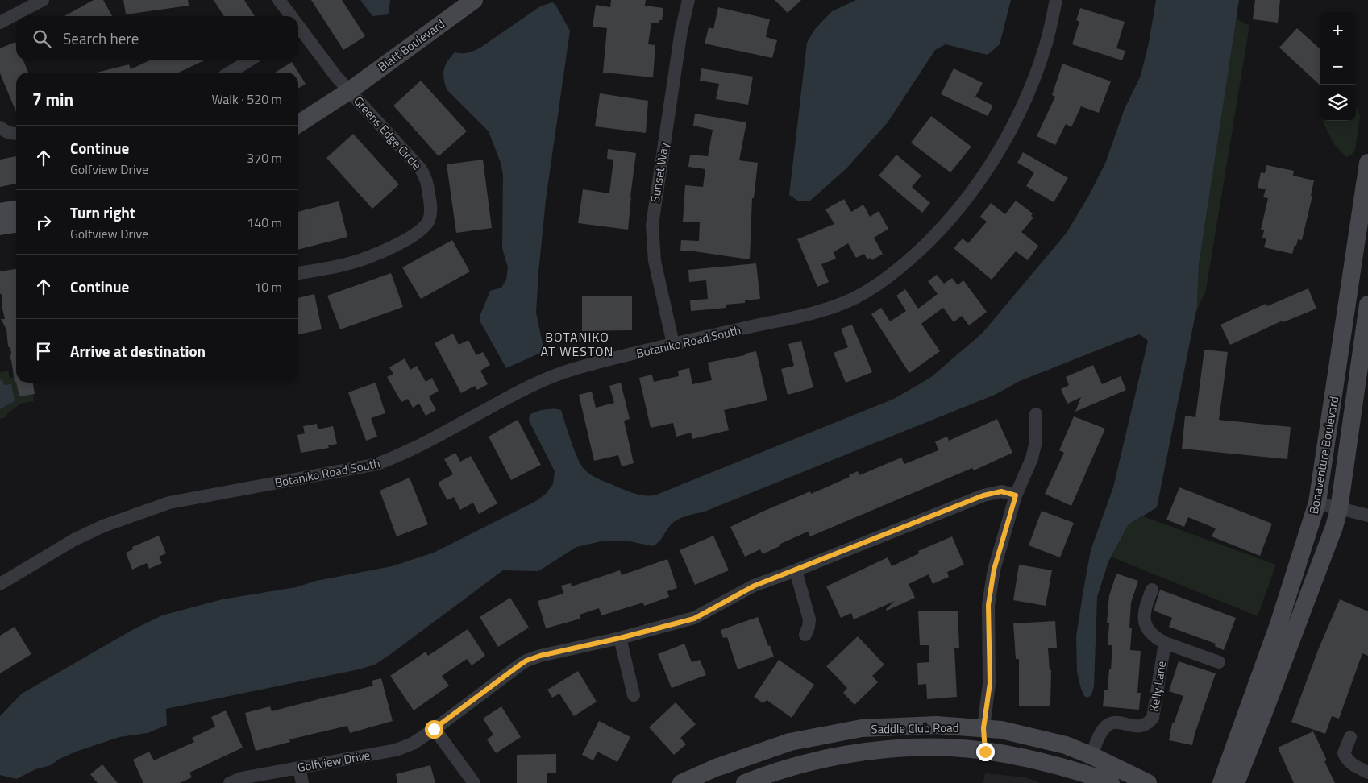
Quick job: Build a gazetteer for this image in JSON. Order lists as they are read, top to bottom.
{
  "streets": {
    "street": [
      "Blatt Boulevard",
      "Greens Edge Circle",
      "Sunset Way",
      "Botaniko Road South",
      "Bonaventure Boulevard",
      "Kelly Lane",
      "Saddle Club Road",
      "Golfview Drive"
    ]
  },
  "crossings": [
    ["Blatt Boulevard", "Greens Edge Circle"],
    ["Sunset Way", "Botaniko Road South"],
    ["Kelly Lane", "Saddle Club Road"]
  ],
  "districts": ["BOTANIKO AT WESTON"],
  "page": {
    "map_buttons": ["+", "−"],
    "search": "Search here",
    "heading": ["7 min", "Walk · 520 m"],
    "list": [
      ["Continue", "Golfview Drive", "370 m"],
      ["Turn right", "Golfview Drive", "140 m"],
      ["Continue", "10 m"],
      "Arrive at destination"
    ]
  }
}
